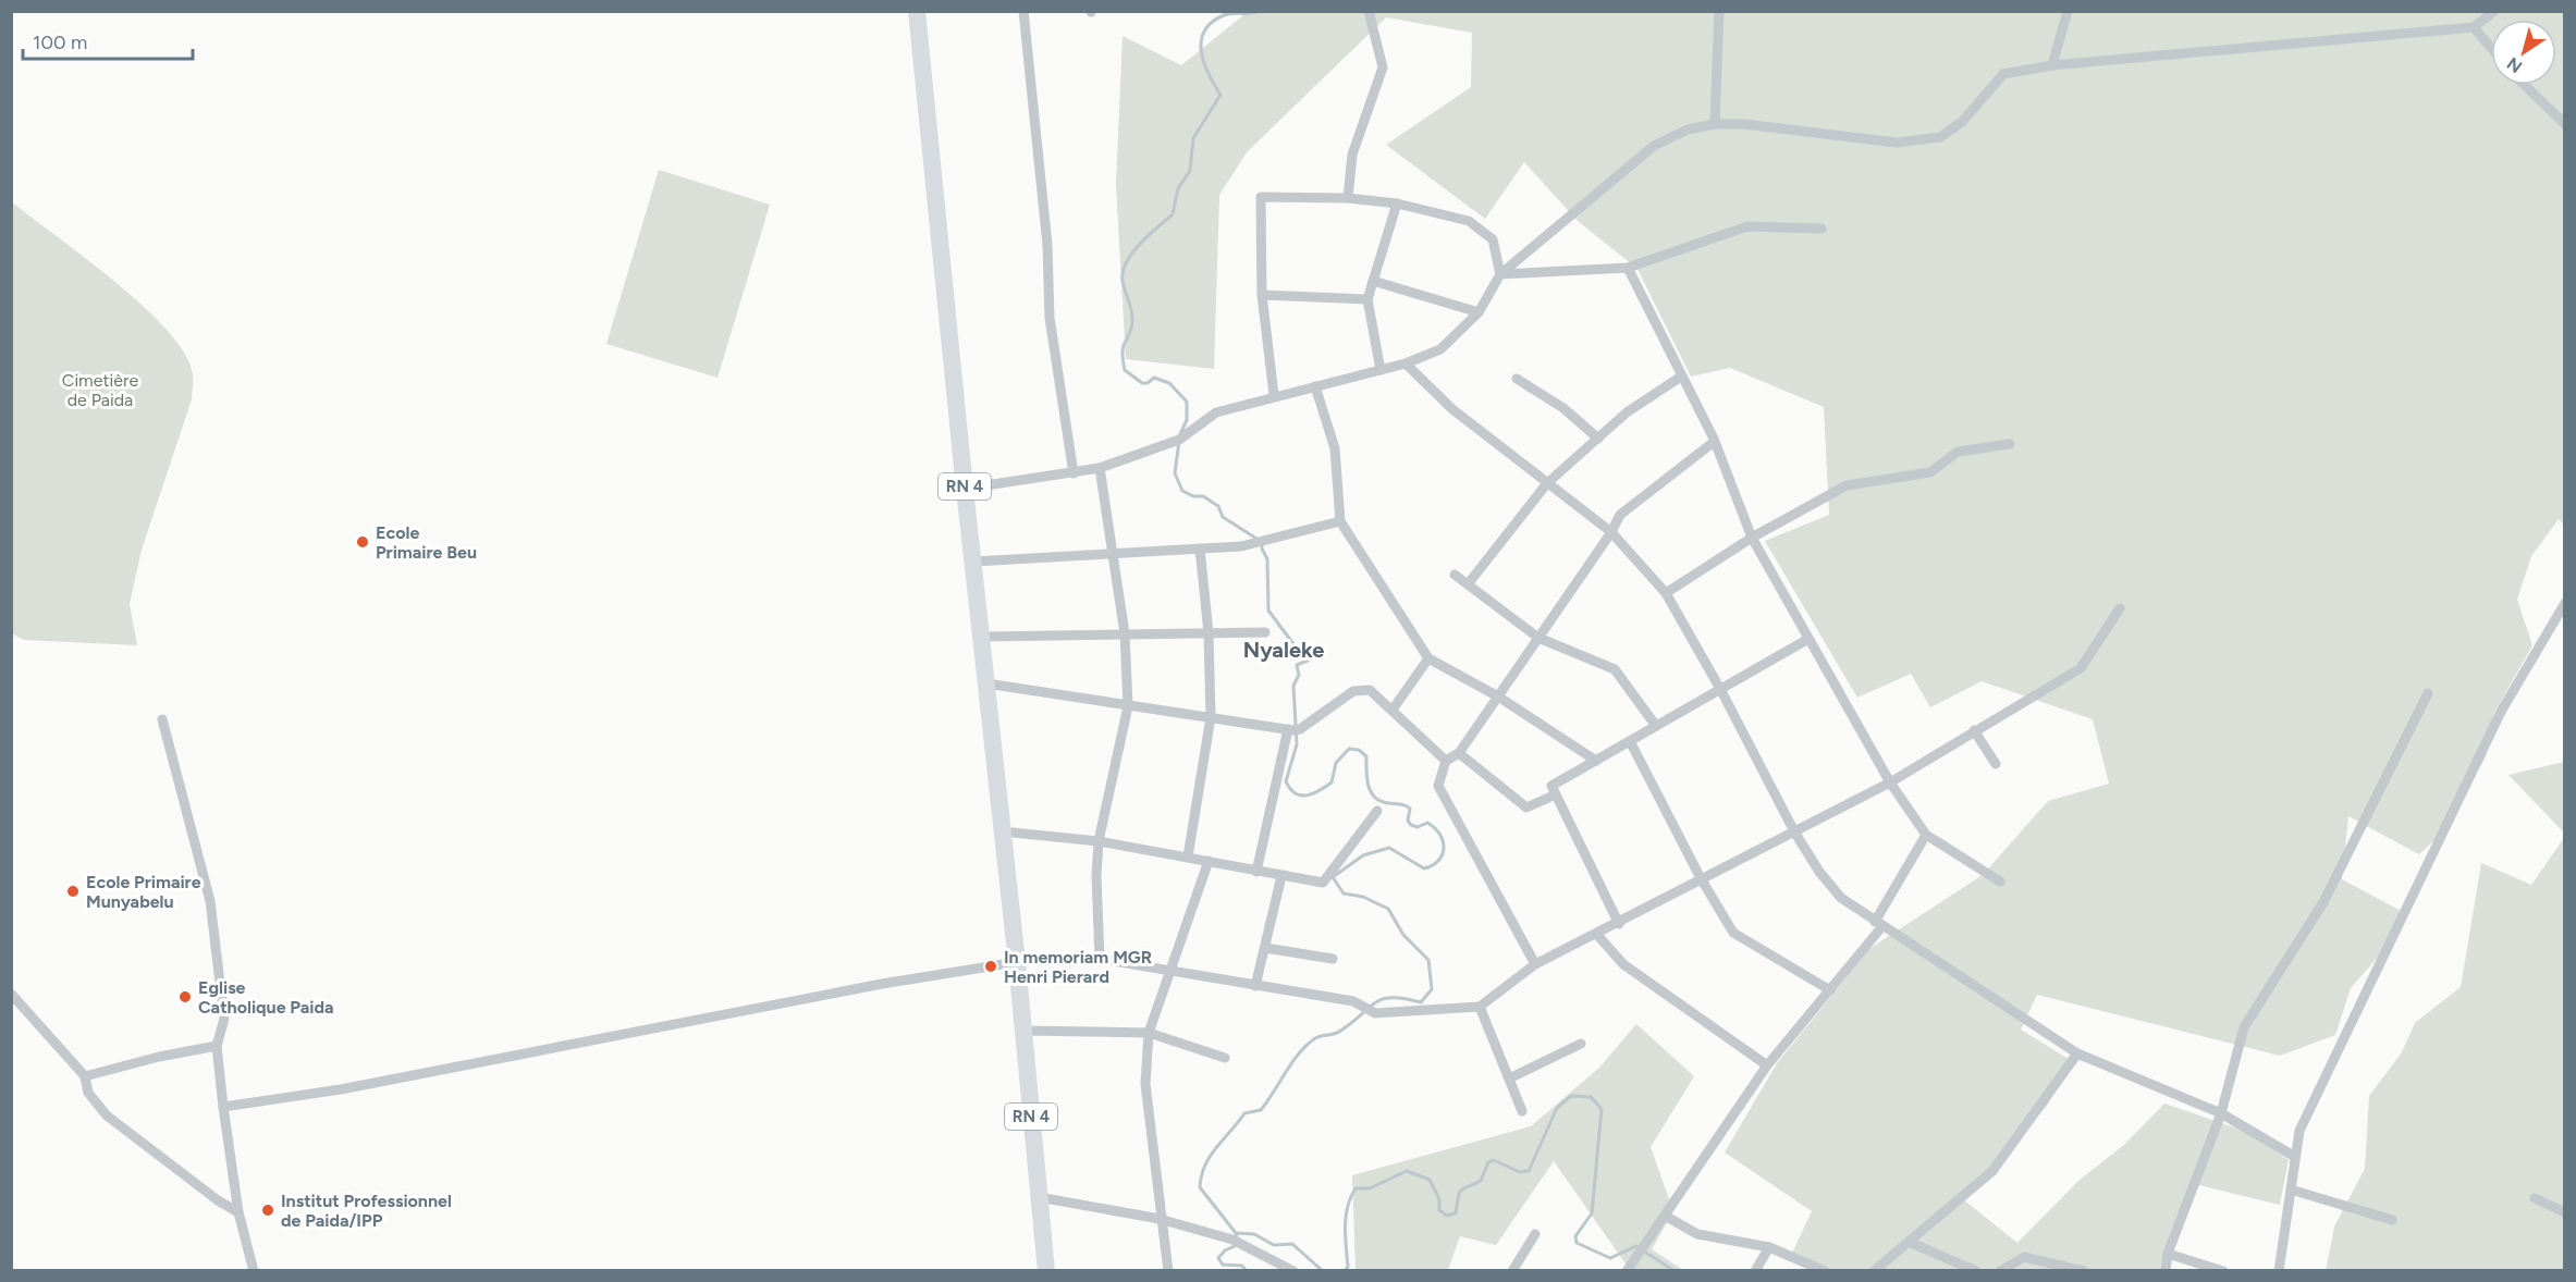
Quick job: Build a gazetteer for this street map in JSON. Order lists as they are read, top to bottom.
{
  "streets": {
    "highway": ["RN 4"]
  },
  "districts": ["Nyaleke"],
  "parks": ["Cimetière de Paida"],
  "places": [
    "Ecole Primaire Beu",
    "Ecole Primaire Munyabelu",
    "In memoriam MGR Henri Pierard",
    "Eglise Catholique Paida",
    "Institut Professionnel de Paida/IPP"
  ],
  "scale_bar": "100 m",
  "north": "bottom left"
}
